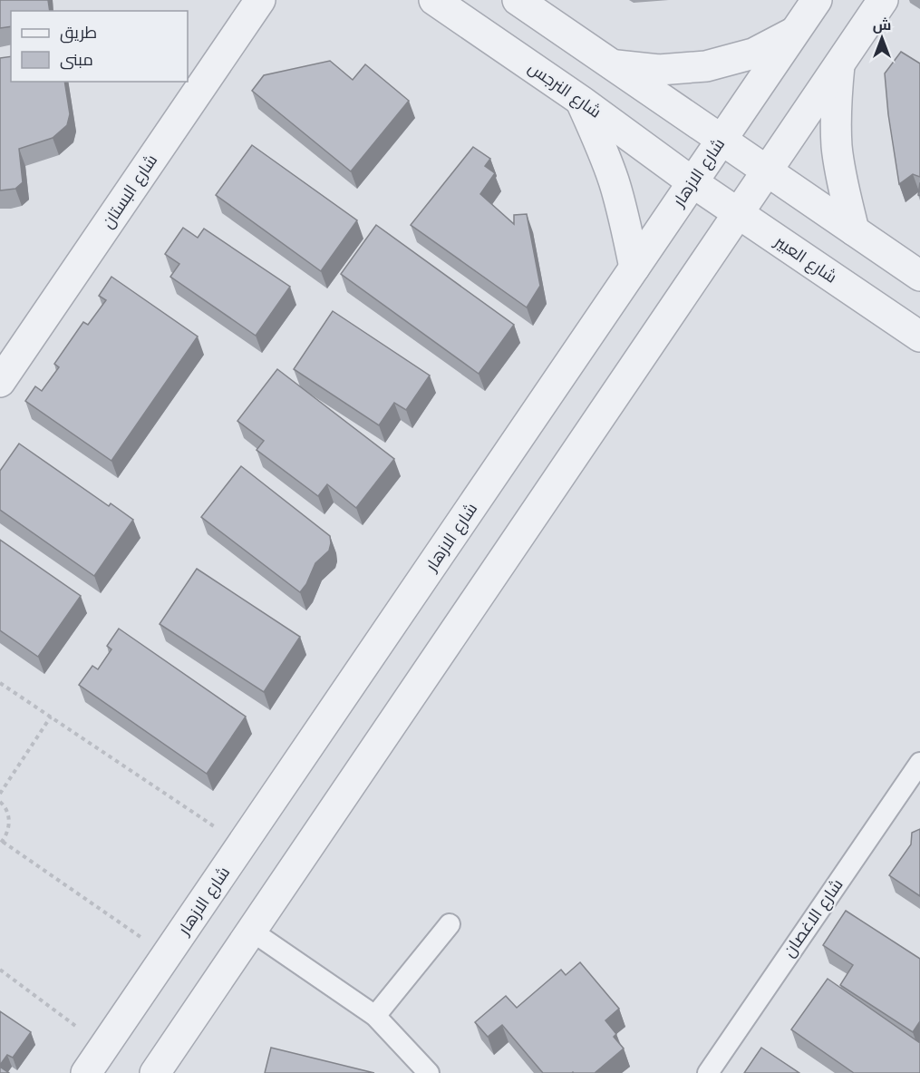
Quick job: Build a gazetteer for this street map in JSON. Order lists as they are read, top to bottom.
{
  "streets": {
    "street": [
      "شارع النرجس",
      "شارع الازهار",
      "شارع البستان",
      "شارع العبير"
    ],
    "lane": ["شارع الاغصان"]
  },
  "crossings": [
    ["شارع النرجس", "شارع الازهار"],
    ["شارع النرجس", "شارع العبير"],
    ["شارع الازهار", "شارع العبير"]
  ],
  "legend": ["طريق", "مبنى"],
  "north": "top"
}
